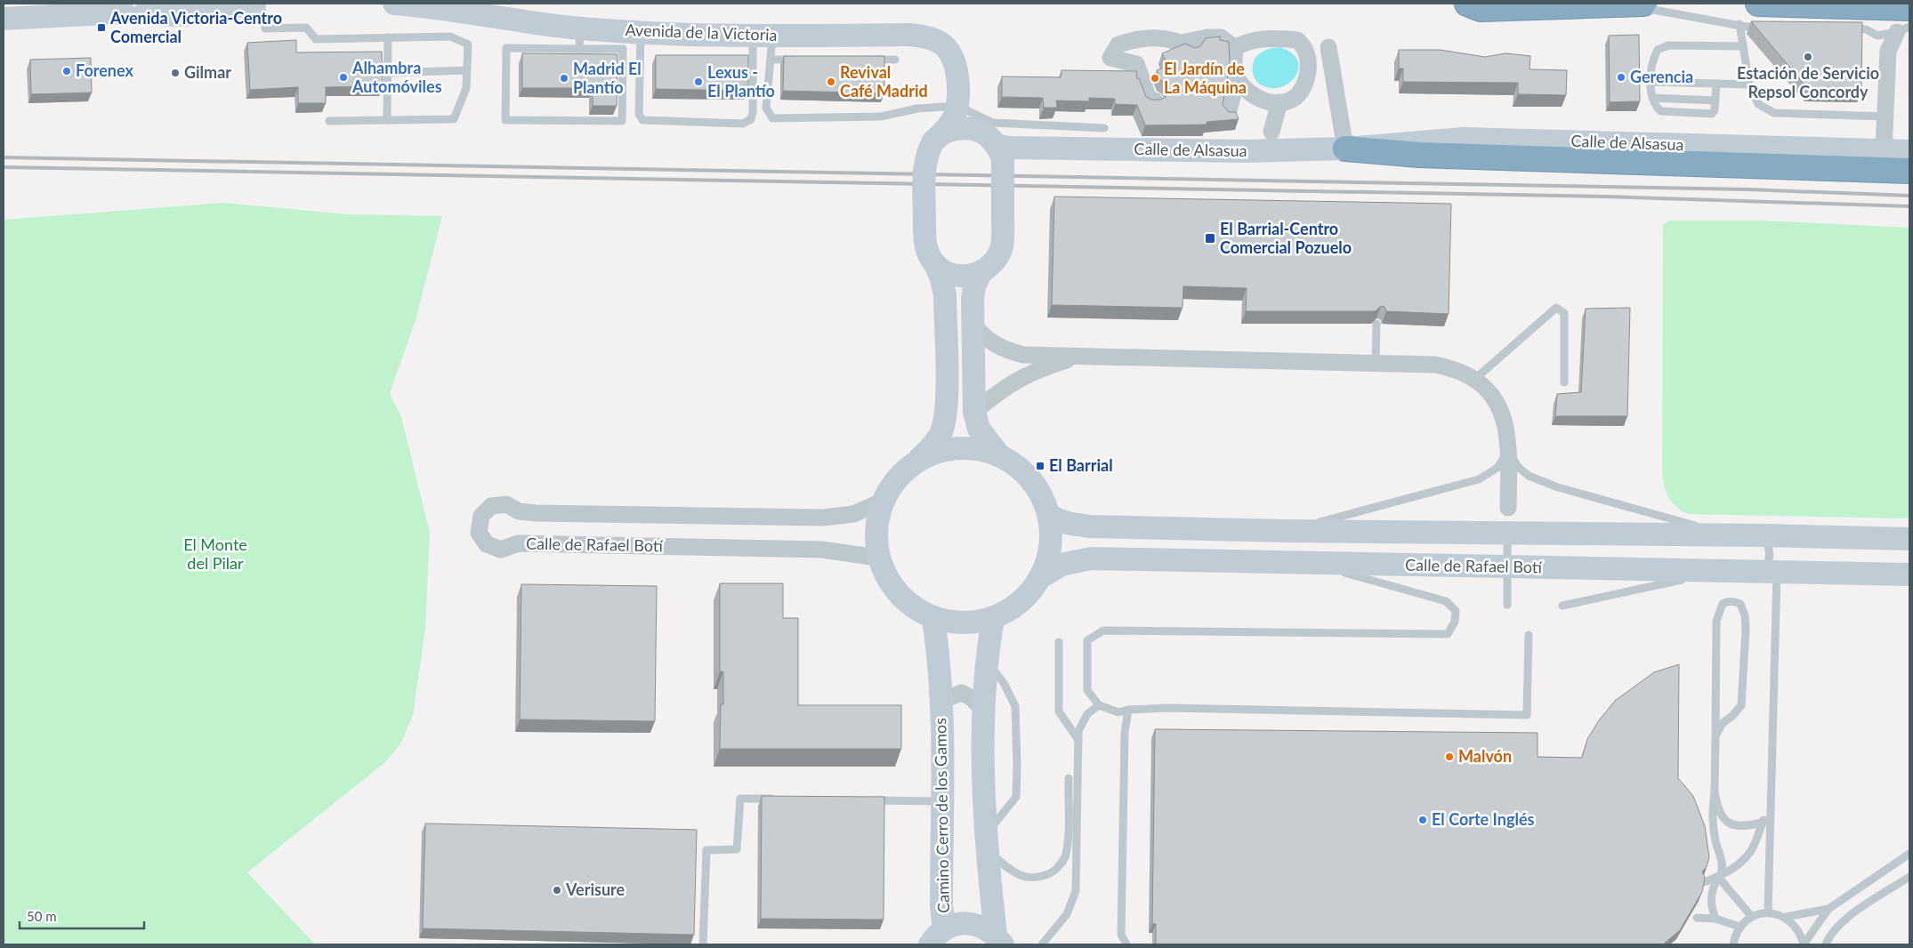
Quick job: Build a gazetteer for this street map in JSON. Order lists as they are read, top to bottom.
{
  "streets": {
    "street": [
      "Avenida de la Victoria",
      "Calle de Alsasua",
      "Calle de Rafael Botí",
      "Camino Cerro de los Gamos"
    ]
  },
  "parks": ["El Monte del Pilar"],
  "places": {
    "transit": ["Avenida Victoria-Centro Comercial", "El Barrial-Centro Comercial Pozuelo", "El Barrial"],
    "other": [
      "Estación de Servicio Repsol Concordy",
      "Forenex",
      "Gilmar",
      "Alhambra Automóviles",
      "Gerencia",
      "Madrid El Plantío",
      "El Jardín de La Máquina",
      "Lexus - El Plantío",
      "Revival Café Madrid",
      "Malvón",
      "El Corte Inglés",
      "Verisure"
    ]
  },
  "scale_bar": "50 m"
}
